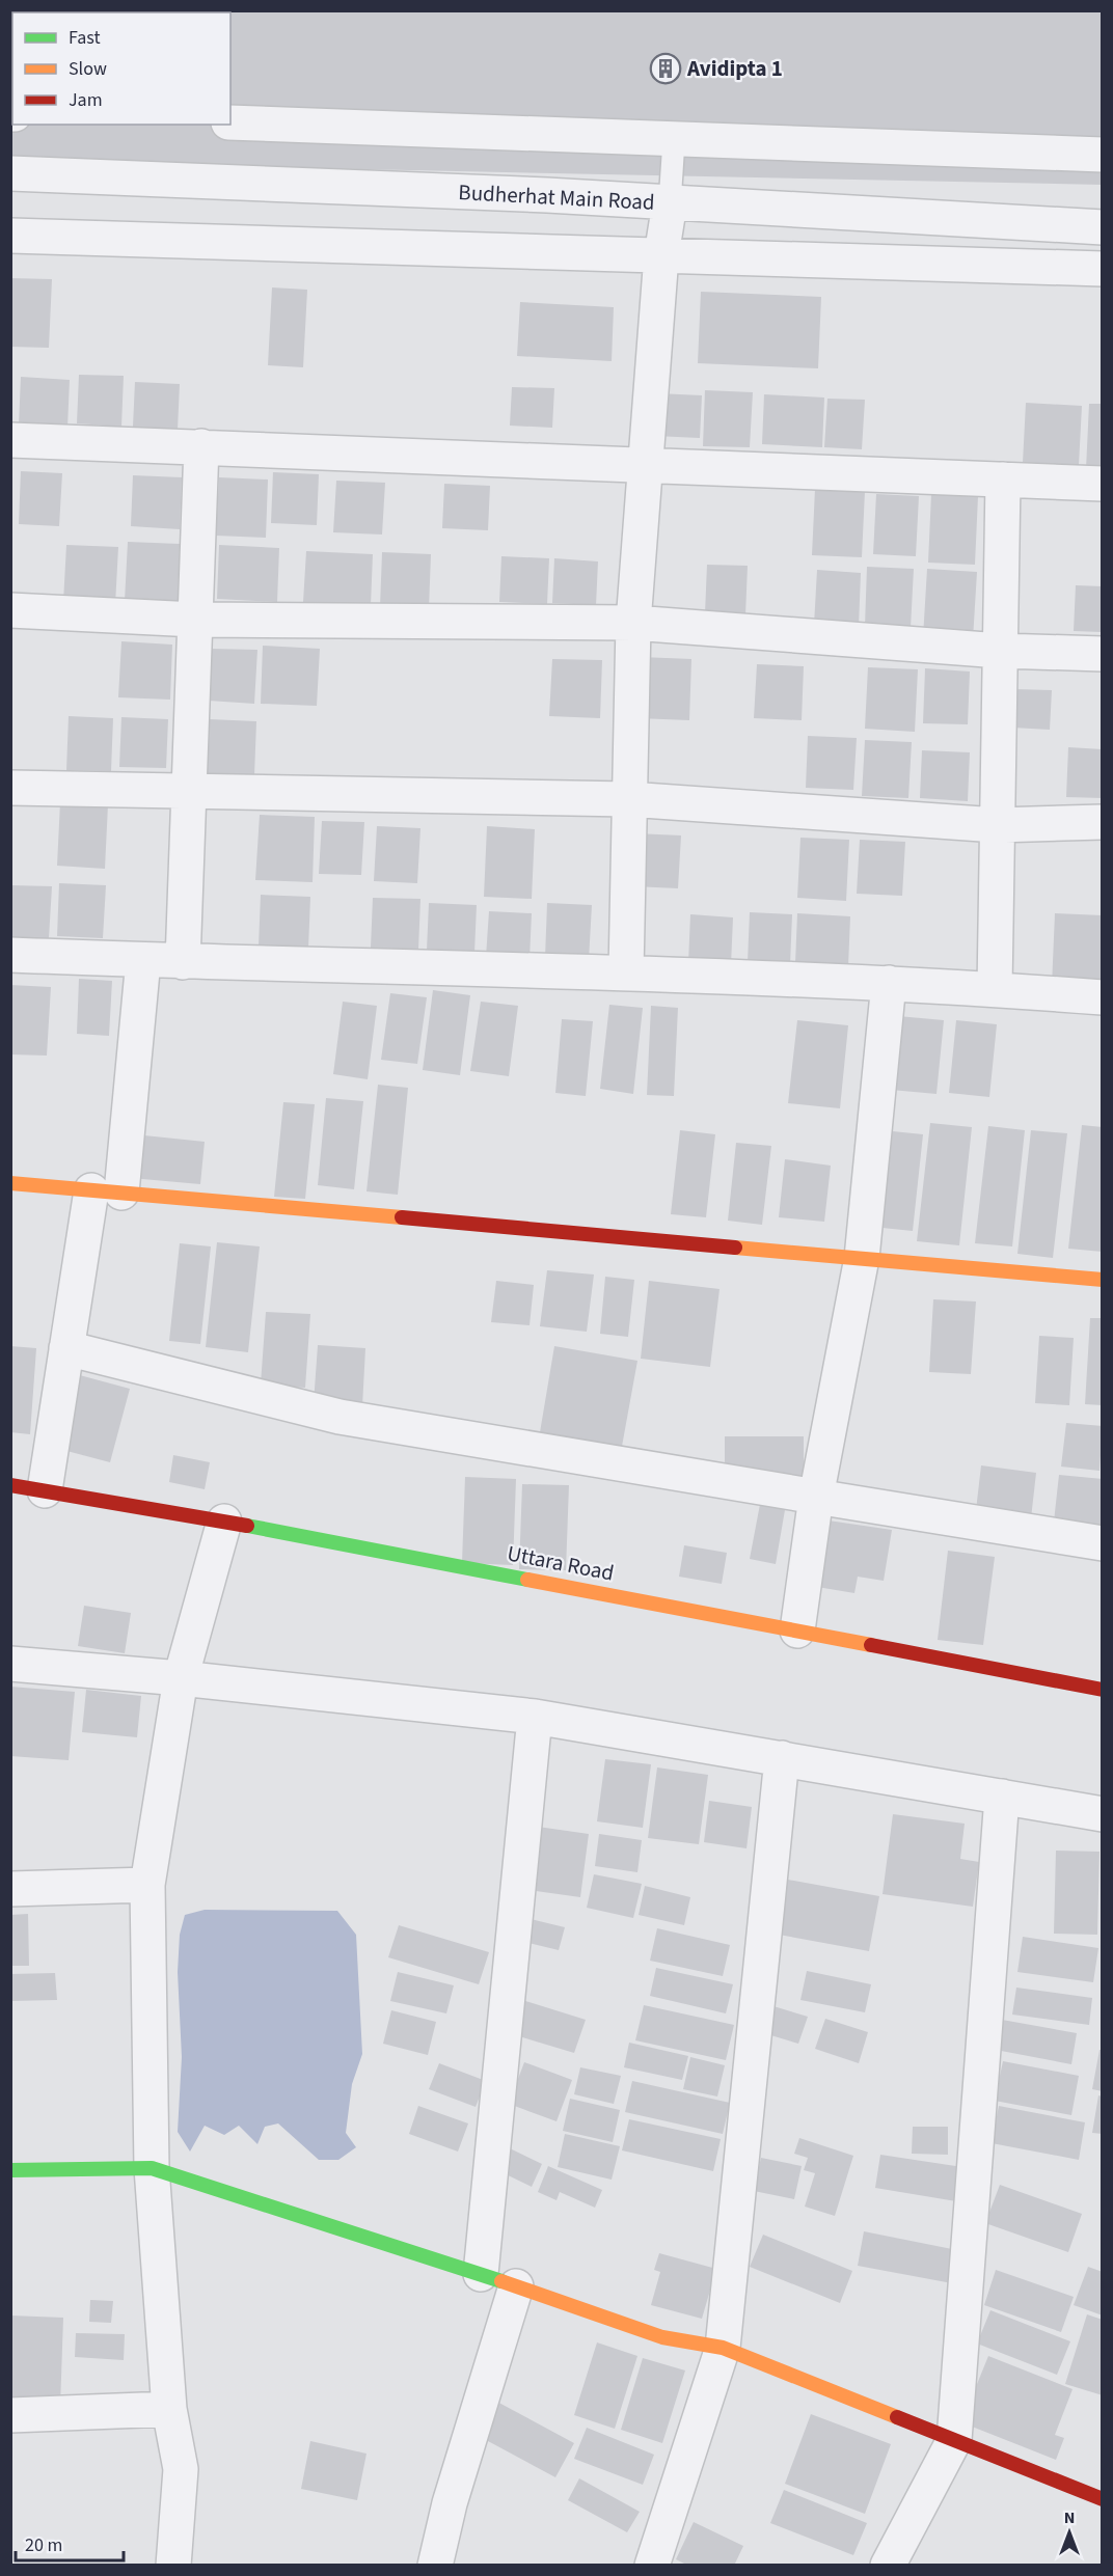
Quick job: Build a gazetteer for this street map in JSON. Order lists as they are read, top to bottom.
{
  "streets": {
    "street": ["Budherhat Main Road", "Uttara Road"]
  },
  "places": {
    "building": ["Avidipta 1"]
  },
  "legend": ["Fast", "Slow", "Jam"],
  "scale_bar": "20 m",
  "north": "top"
}
